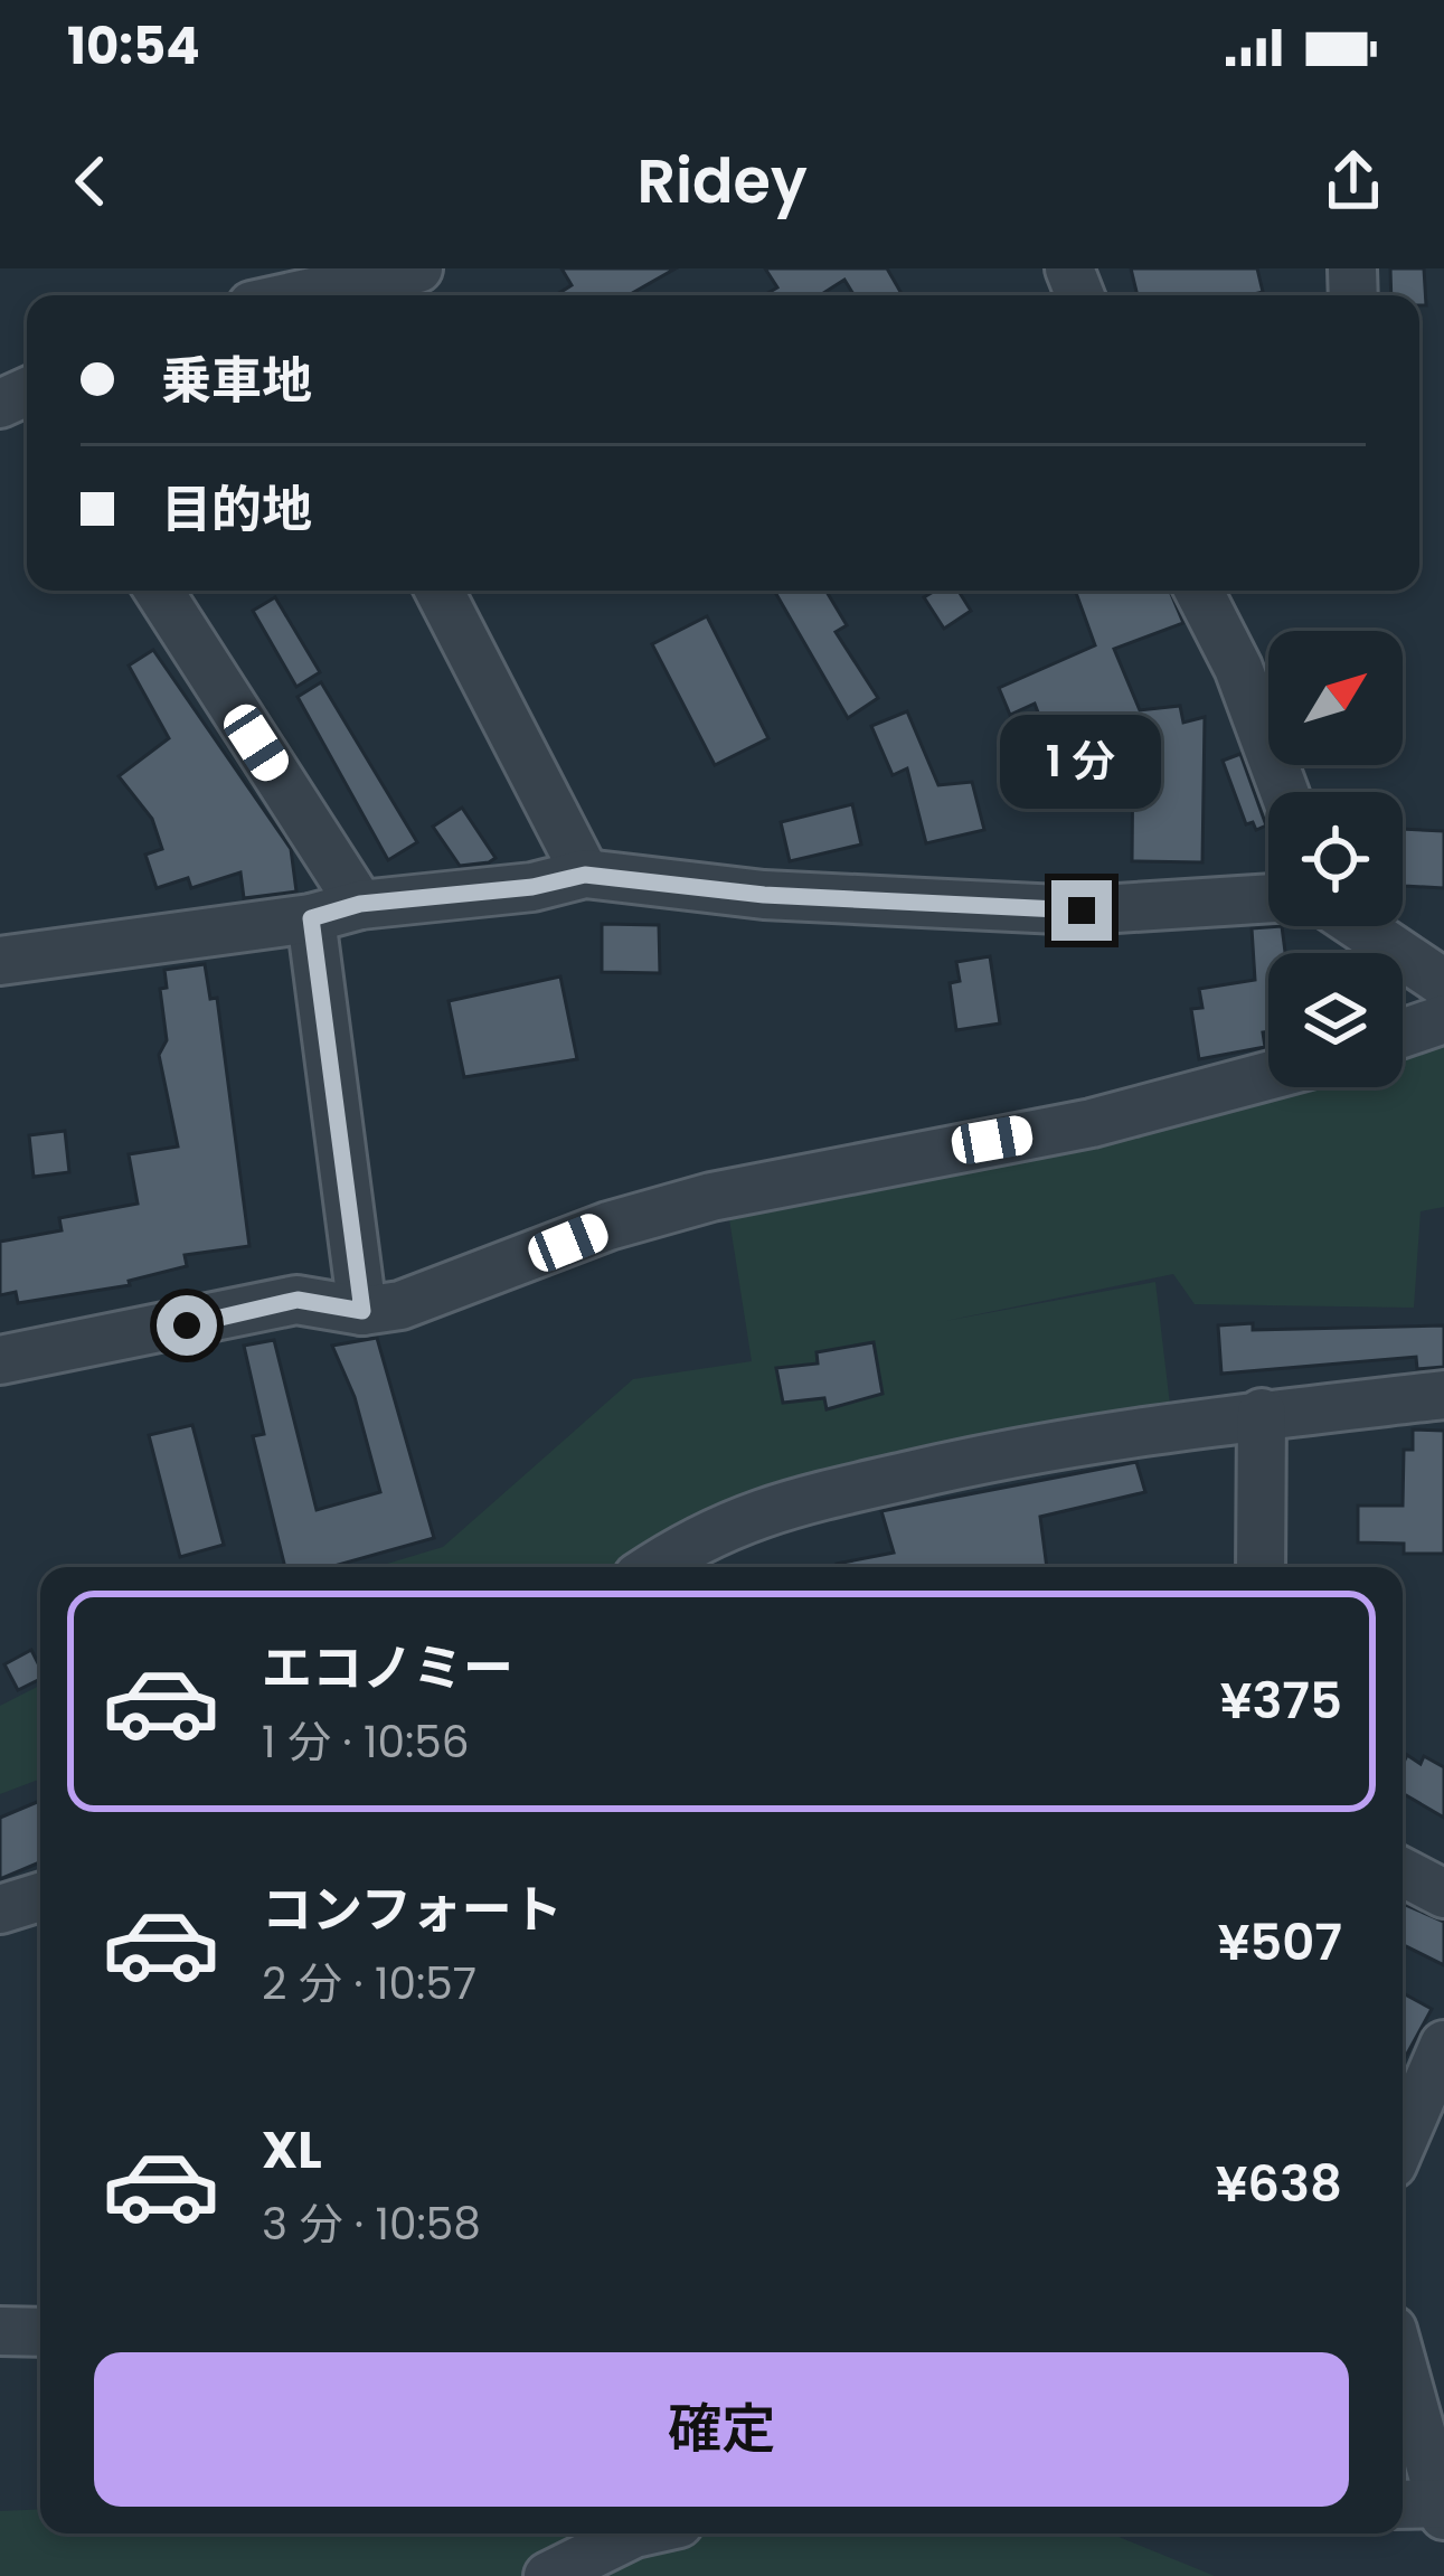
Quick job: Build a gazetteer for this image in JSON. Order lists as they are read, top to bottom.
{
  "north": "top right",
  "page": {
    "status": "10:54",
    "header": "Ridey",
    "banner": ["乗車地", "目的地"],
    "bubble": "1 分",
    "list": [
      {
        "name": "エコノミー",
        "note": "1 分 · 10:56",
        "value": "¥375"
      },
      {
        "name": "コンフォート",
        "note": "2 分 · 10:57",
        "value": "¥507"
      },
      {
        "name": "XL",
        "note": "3 分 · 10:58",
        "value": "¥638"
      }
    ],
    "buttons": "確定"
  }
}
